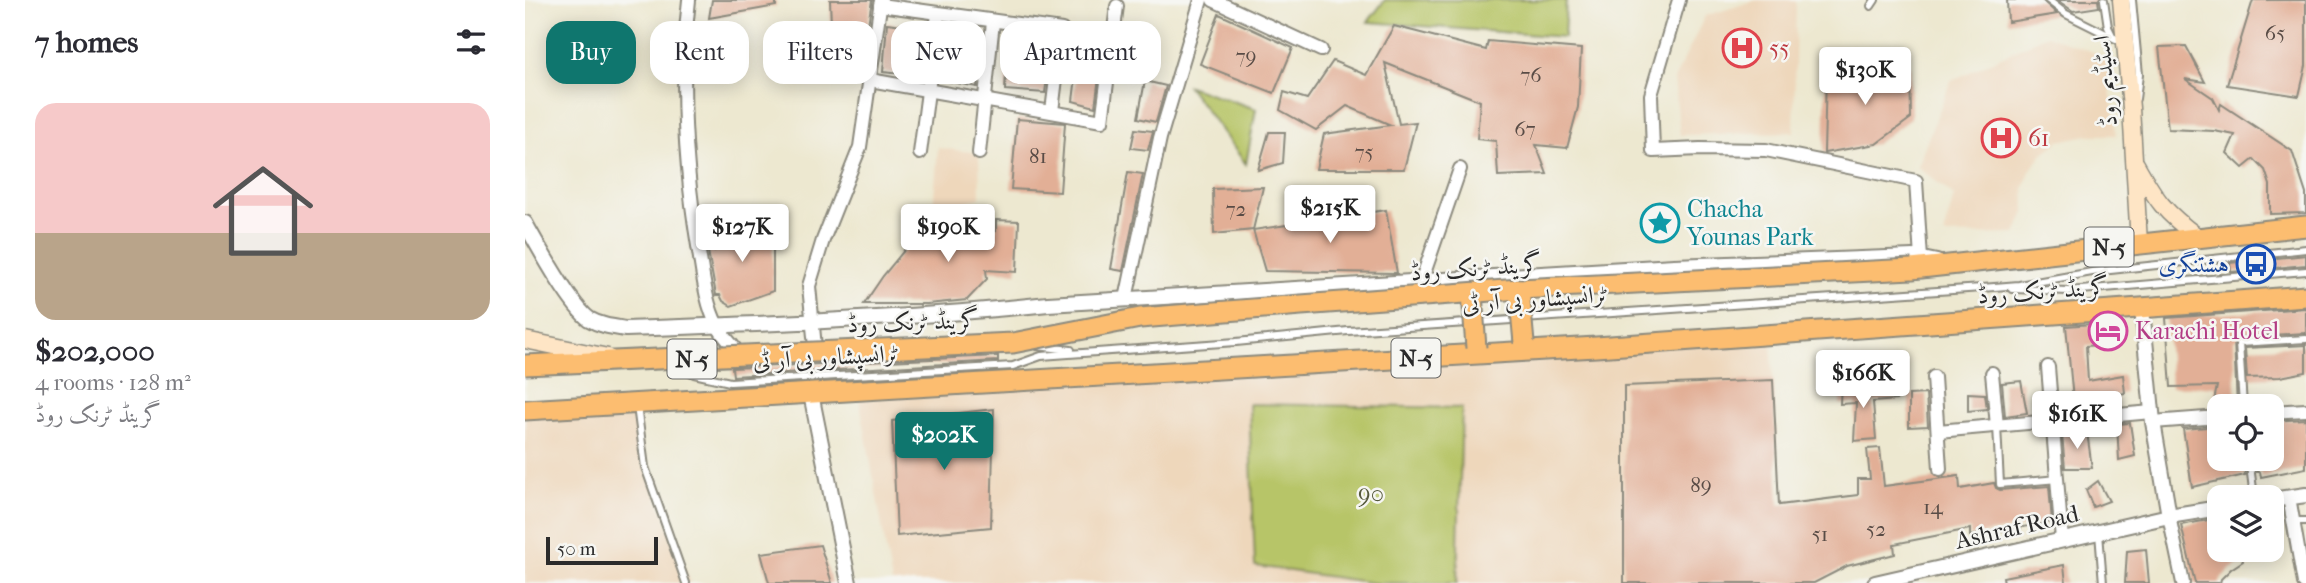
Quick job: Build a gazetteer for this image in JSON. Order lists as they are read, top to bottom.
{
  "streets": {
    "highway": ["N-5", "گرینڈ ٹرنک روڈ"],
    "main road": ["اسٹیڈیم روڈ"],
    "street": ["Ashraf Road"],
    "lane": ["ٹرانسپشاور بی آر ٹی"]
  },
  "crossings": [
    ["اسٹیڈیم روڈ", "گرینڈ ٹرنک روڈ"],
    ["گرینڈ ٹرنک روڈ", "ٹرانسپشاور بی آر ٹی"]
  ],
  "parks": ["90"],
  "places": {
    "hospital": ["55", "61"],
    "place": ["Chacha Younas Park"],
    "bus stop": ["ہشتنگری"],
    "hotel": ["Karachi Hotel"]
  },
  "house_numbers": [
    "65",
    "79",
    "76",
    "67",
    "75",
    "81",
    "72",
    "89",
    "14",
    "52",
    "51"
  ],
  "scale_bar": "50 m",
  "page": {
    "heading": "7 homes",
    "chip": [
      "Buy",
      "Rent",
      "Filters",
      "New",
      "Apartment"
    ],
    "price": [
      "$130K",
      "$215K",
      "$127K",
      "$190K",
      "$166K",
      "$161K",
      "$202K"
    ],
    "list": [
      {
        "name": "$202,000",
        "note": "4 rooms · 128 m² · گرینڈ ٹرنک روڈ"
      }
    ],
    "scale": "50 m"
  }
}
